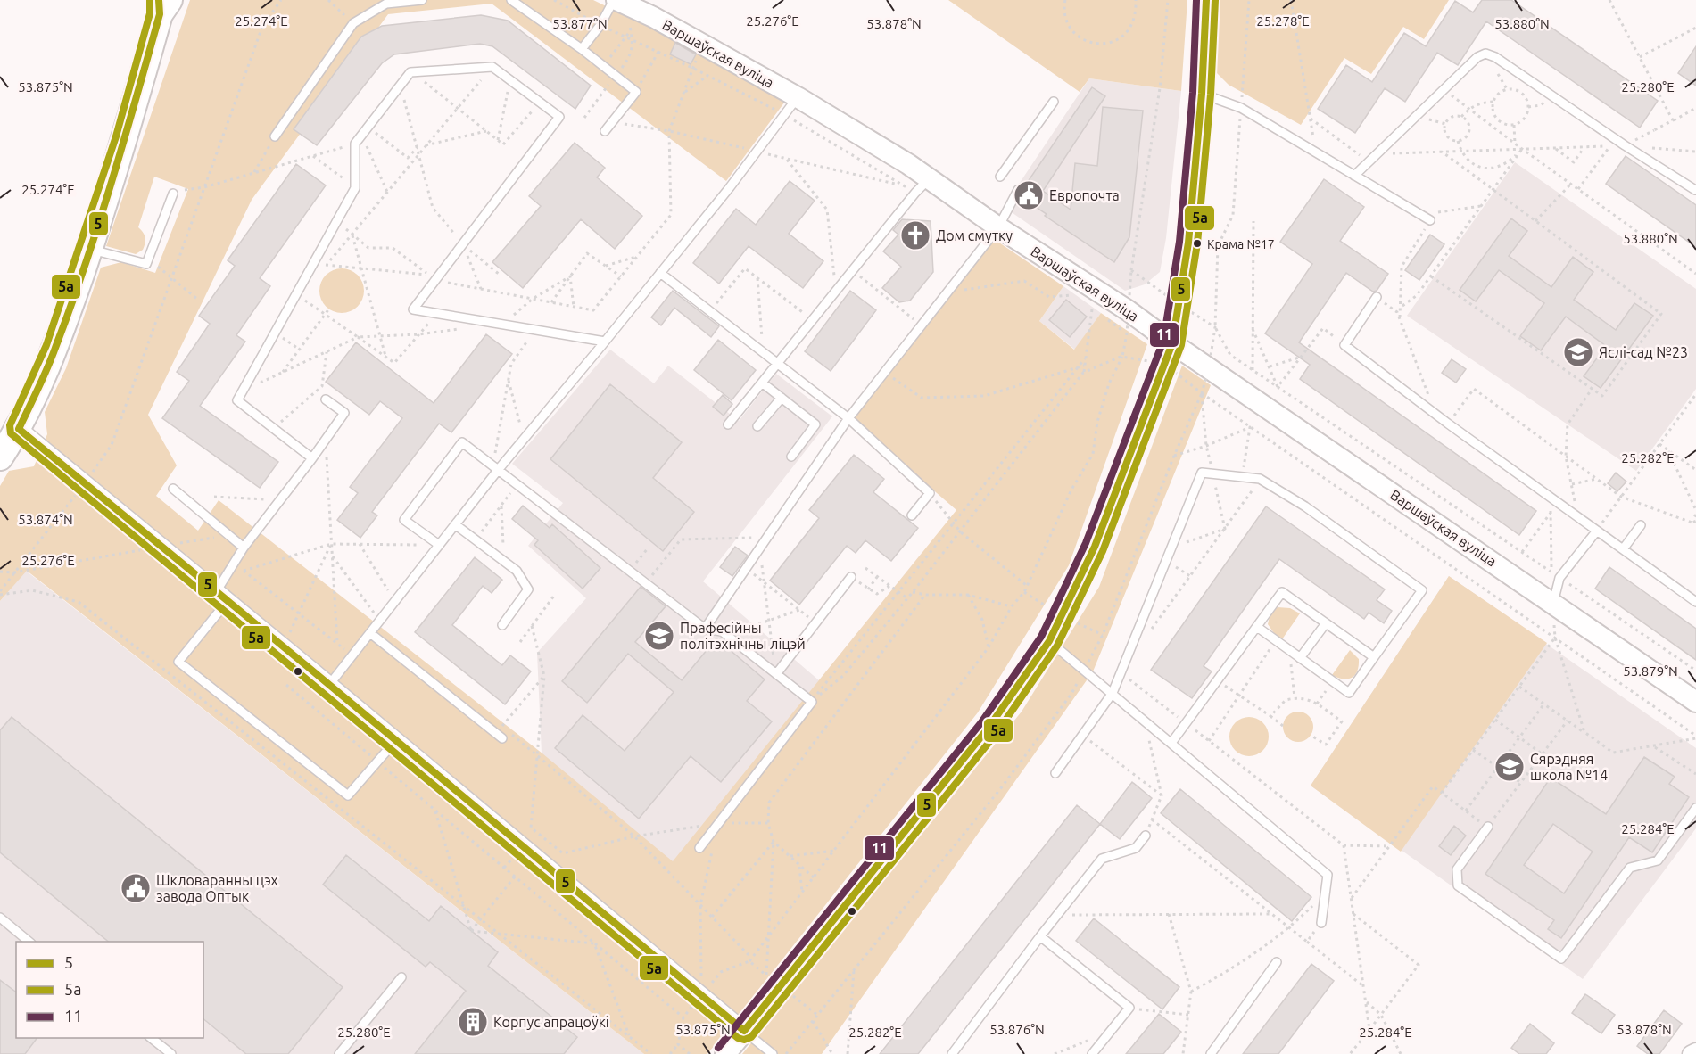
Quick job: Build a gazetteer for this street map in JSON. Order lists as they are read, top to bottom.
{
  "streets": {
    "street": ["Варшаўская вуліца"]
  },
  "places": {
    "public building": ["Европочта", "Шкловаранны цэх завода Оптык"],
    "church": ["Дом смутку"],
    "other": ["Крама №17"],
    "school or university": ["Яслі-сад №23", "Прафесійны політэхнічны ліцэй", "Сярэдняя школа №14"],
    "building": ["Корпус апрацоўкі"]
  },
  "lines": ["transit line 5", "transit line 5а", "transit line 11"],
  "legend": ["5", "5а", "11"],
  "coordinates": [
    "25.274°E",
    "25.276°E",
    "25.278°E",
    "53.877°N",
    "53.878°N",
    "53.880°N",
    "25.280°E",
    "53.875°N",
    "25.282°E",
    "53.874°N",
    "53.879°N",
    "25.284°E",
    "53.876°N"
  ]
}
